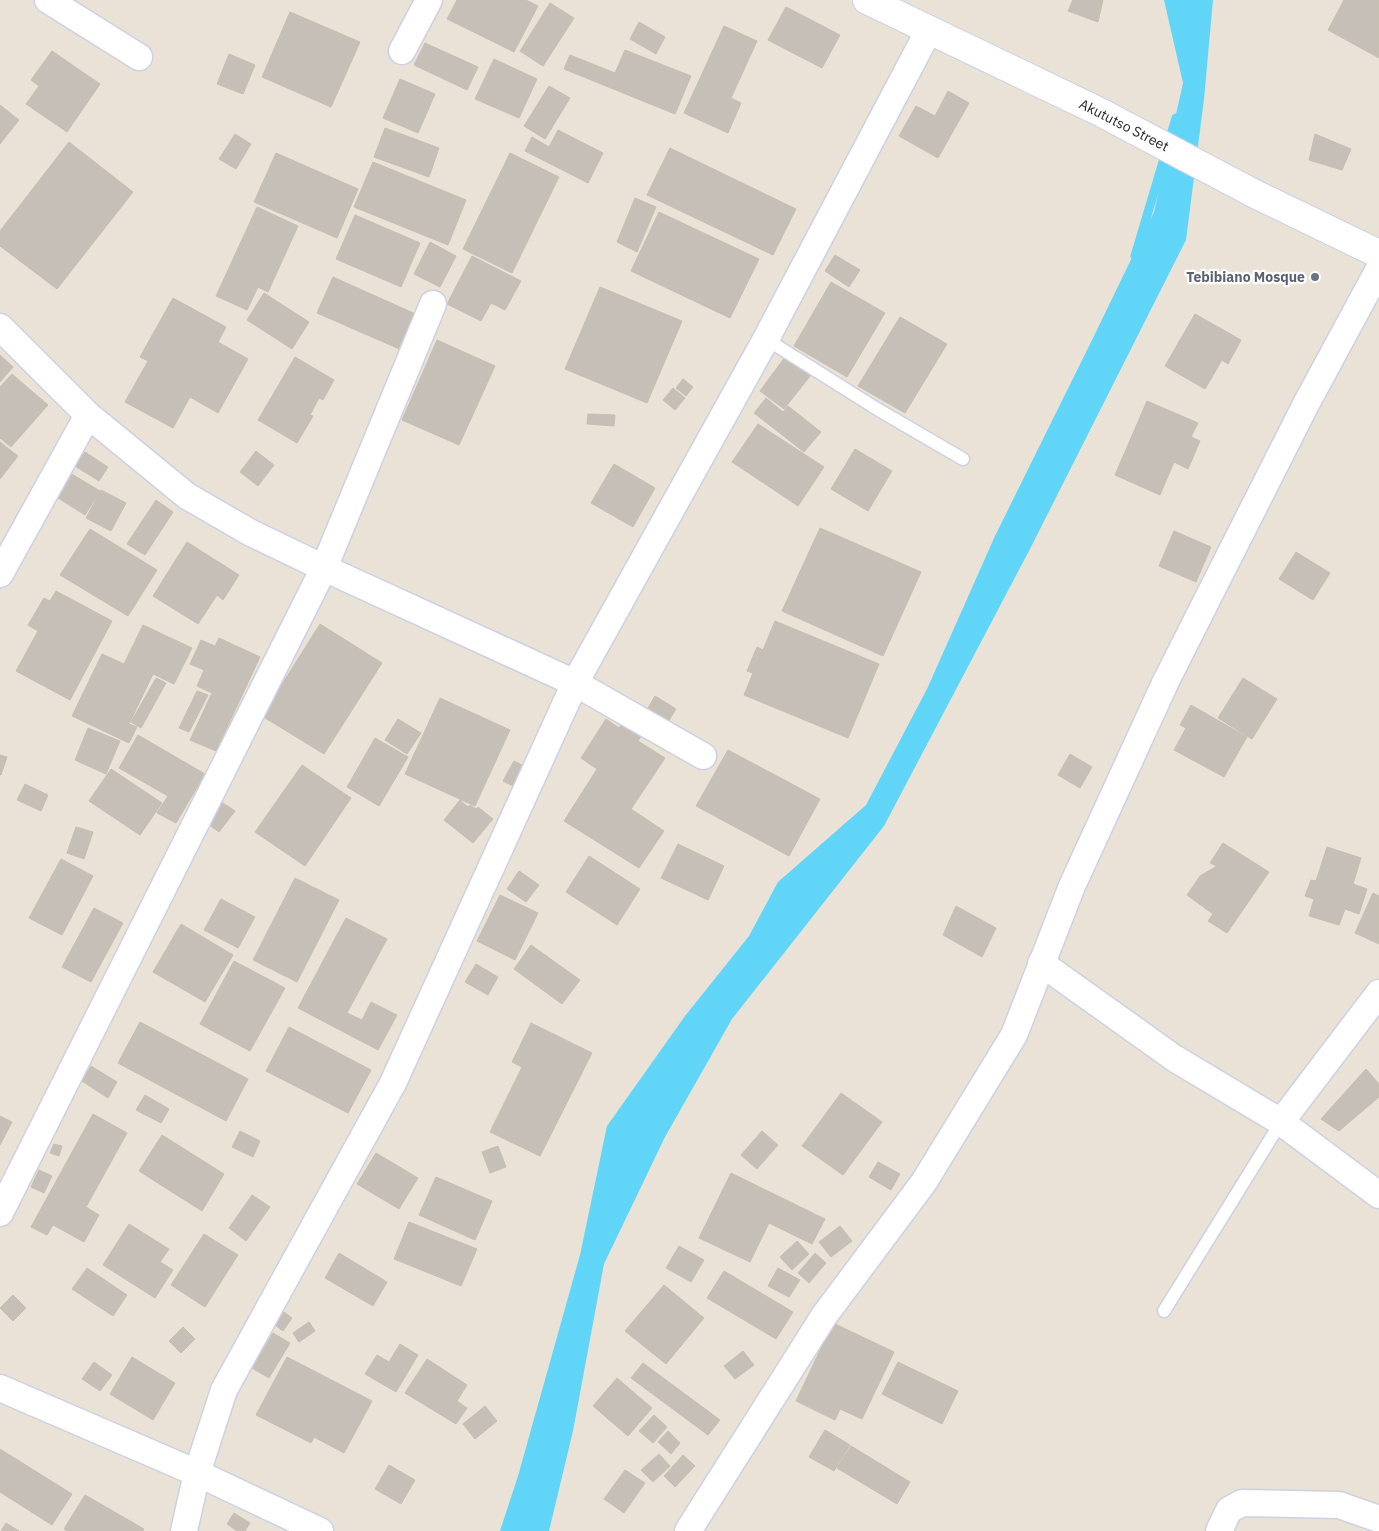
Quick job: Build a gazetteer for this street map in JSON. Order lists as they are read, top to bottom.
{
  "streets": {
    "main road": ["Akututso Street"]
  },
  "places": ["Tebibiano Mosque"]
}
